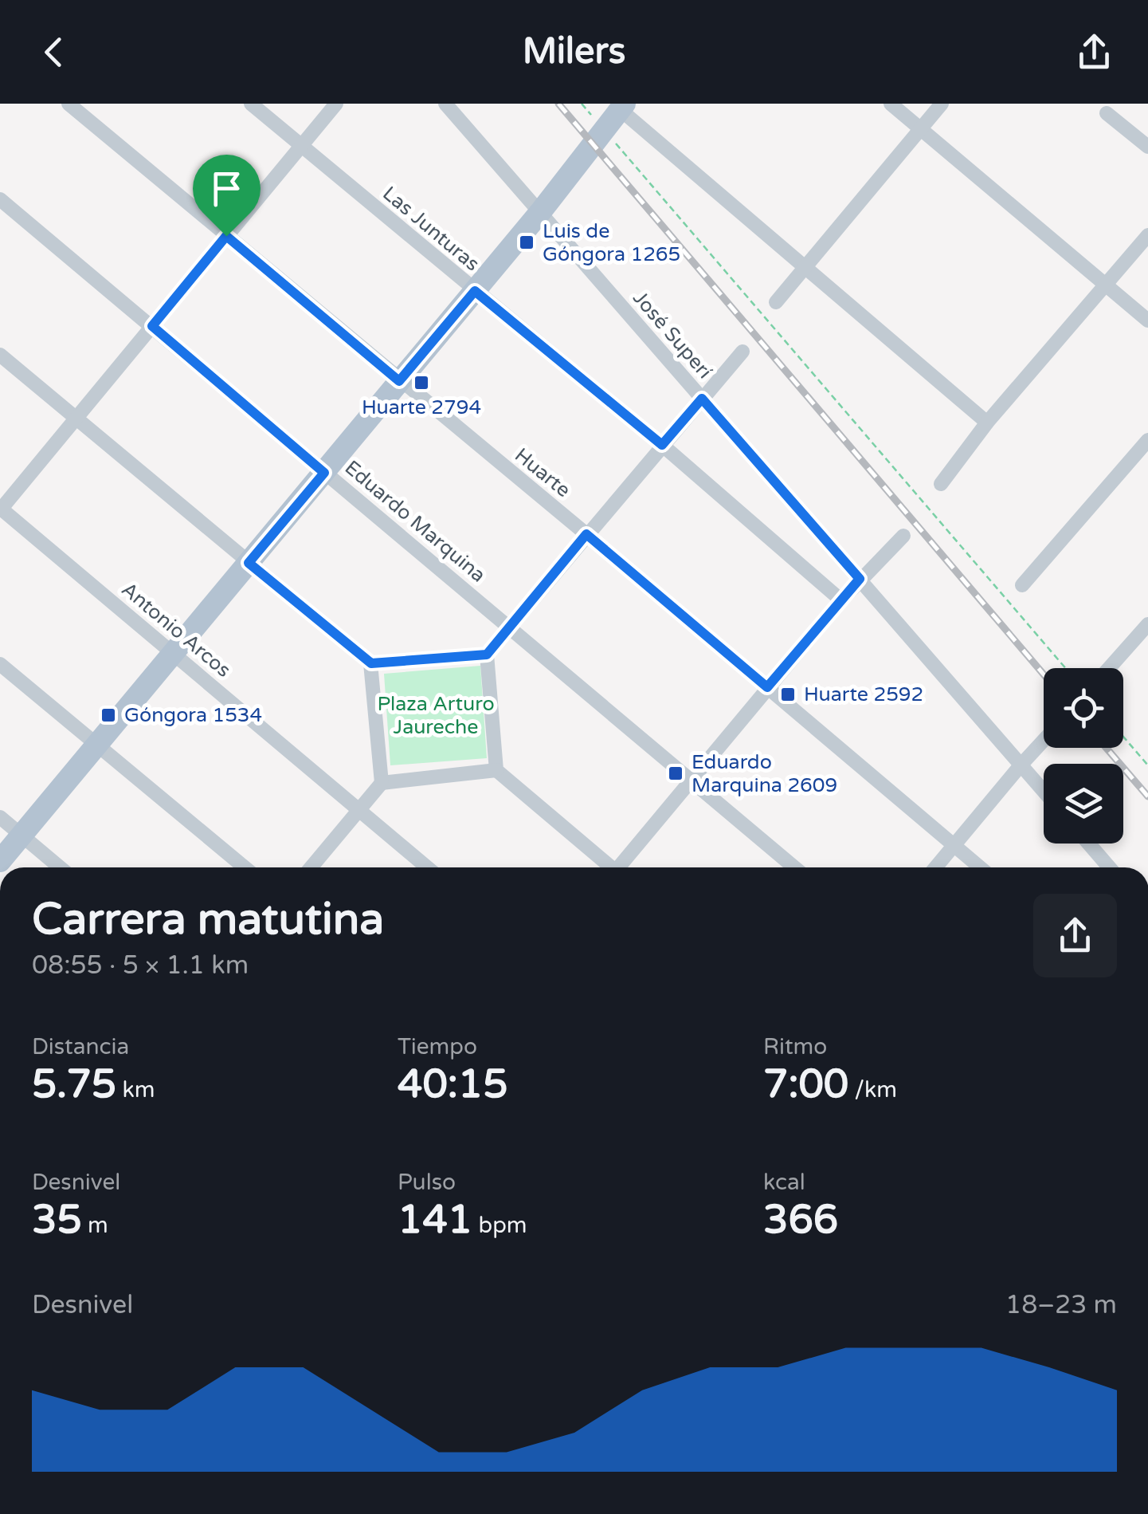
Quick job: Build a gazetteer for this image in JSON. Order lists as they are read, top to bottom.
{
  "streets": {
    "street": [
      "Las Junturas",
      "José Superí",
      "Huarte",
      "Eduardo Marquina",
      "Antonio Arcos"
    ]
  },
  "parks": ["Plaza Arturo Jaureche"],
  "places": {
    "transit": [
      "Luis de Góngora 1265",
      "Huarte 2794",
      "Huarte 2592",
      "Góngora 1534",
      "Eduardo Marquina 2609"
    ]
  },
  "page": {
    "header": "Milers",
    "heading": ["Carrera matutina", "08:55 · 5 × 1.1 km"],
    "stats": [
      ["Distancia", "5.75 km"],
      ["Tiempo", "40:15"],
      ["Ritmo", "7:00 /km"],
      ["Desnivel", "35 m"],
      ["Pulso", "141 bpm"],
      ["kcal", "366"]
    ],
    "chart": ["Desnivel", "18–23 m"]
  }
}
